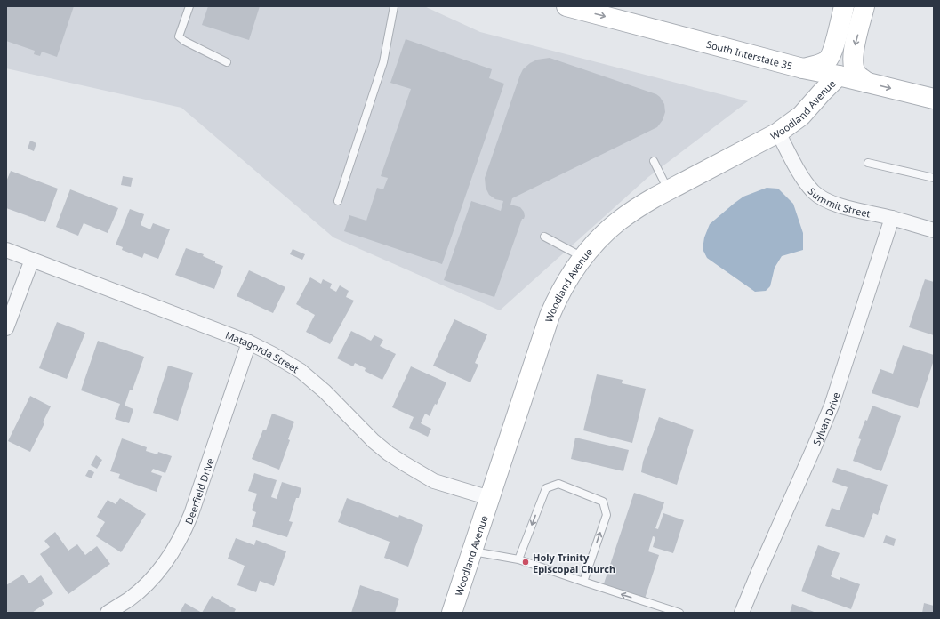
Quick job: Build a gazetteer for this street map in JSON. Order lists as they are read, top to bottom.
{
  "streets": {
    "street": [
      "South Interstate 35",
      "Woodland Avenue",
      "Summit Street",
      "Matagorda Street",
      "Sylvan Drive",
      "Deerfield Drive"
    ]
  },
  "crossings": [
    ["South Interstate 35", "Woodland Avenue"],
    ["Woodland Avenue", "Summit Street"],
    ["Woodland Avenue", "Matagorda Street"],
    ["Summit Street", "Sylvan Drive"],
    ["Matagorda Street", "Deerfield Drive"]
  ],
  "one_way": ["South Interstate 35"],
  "places": ["Holy Trinity Episcopal Church"]
}
